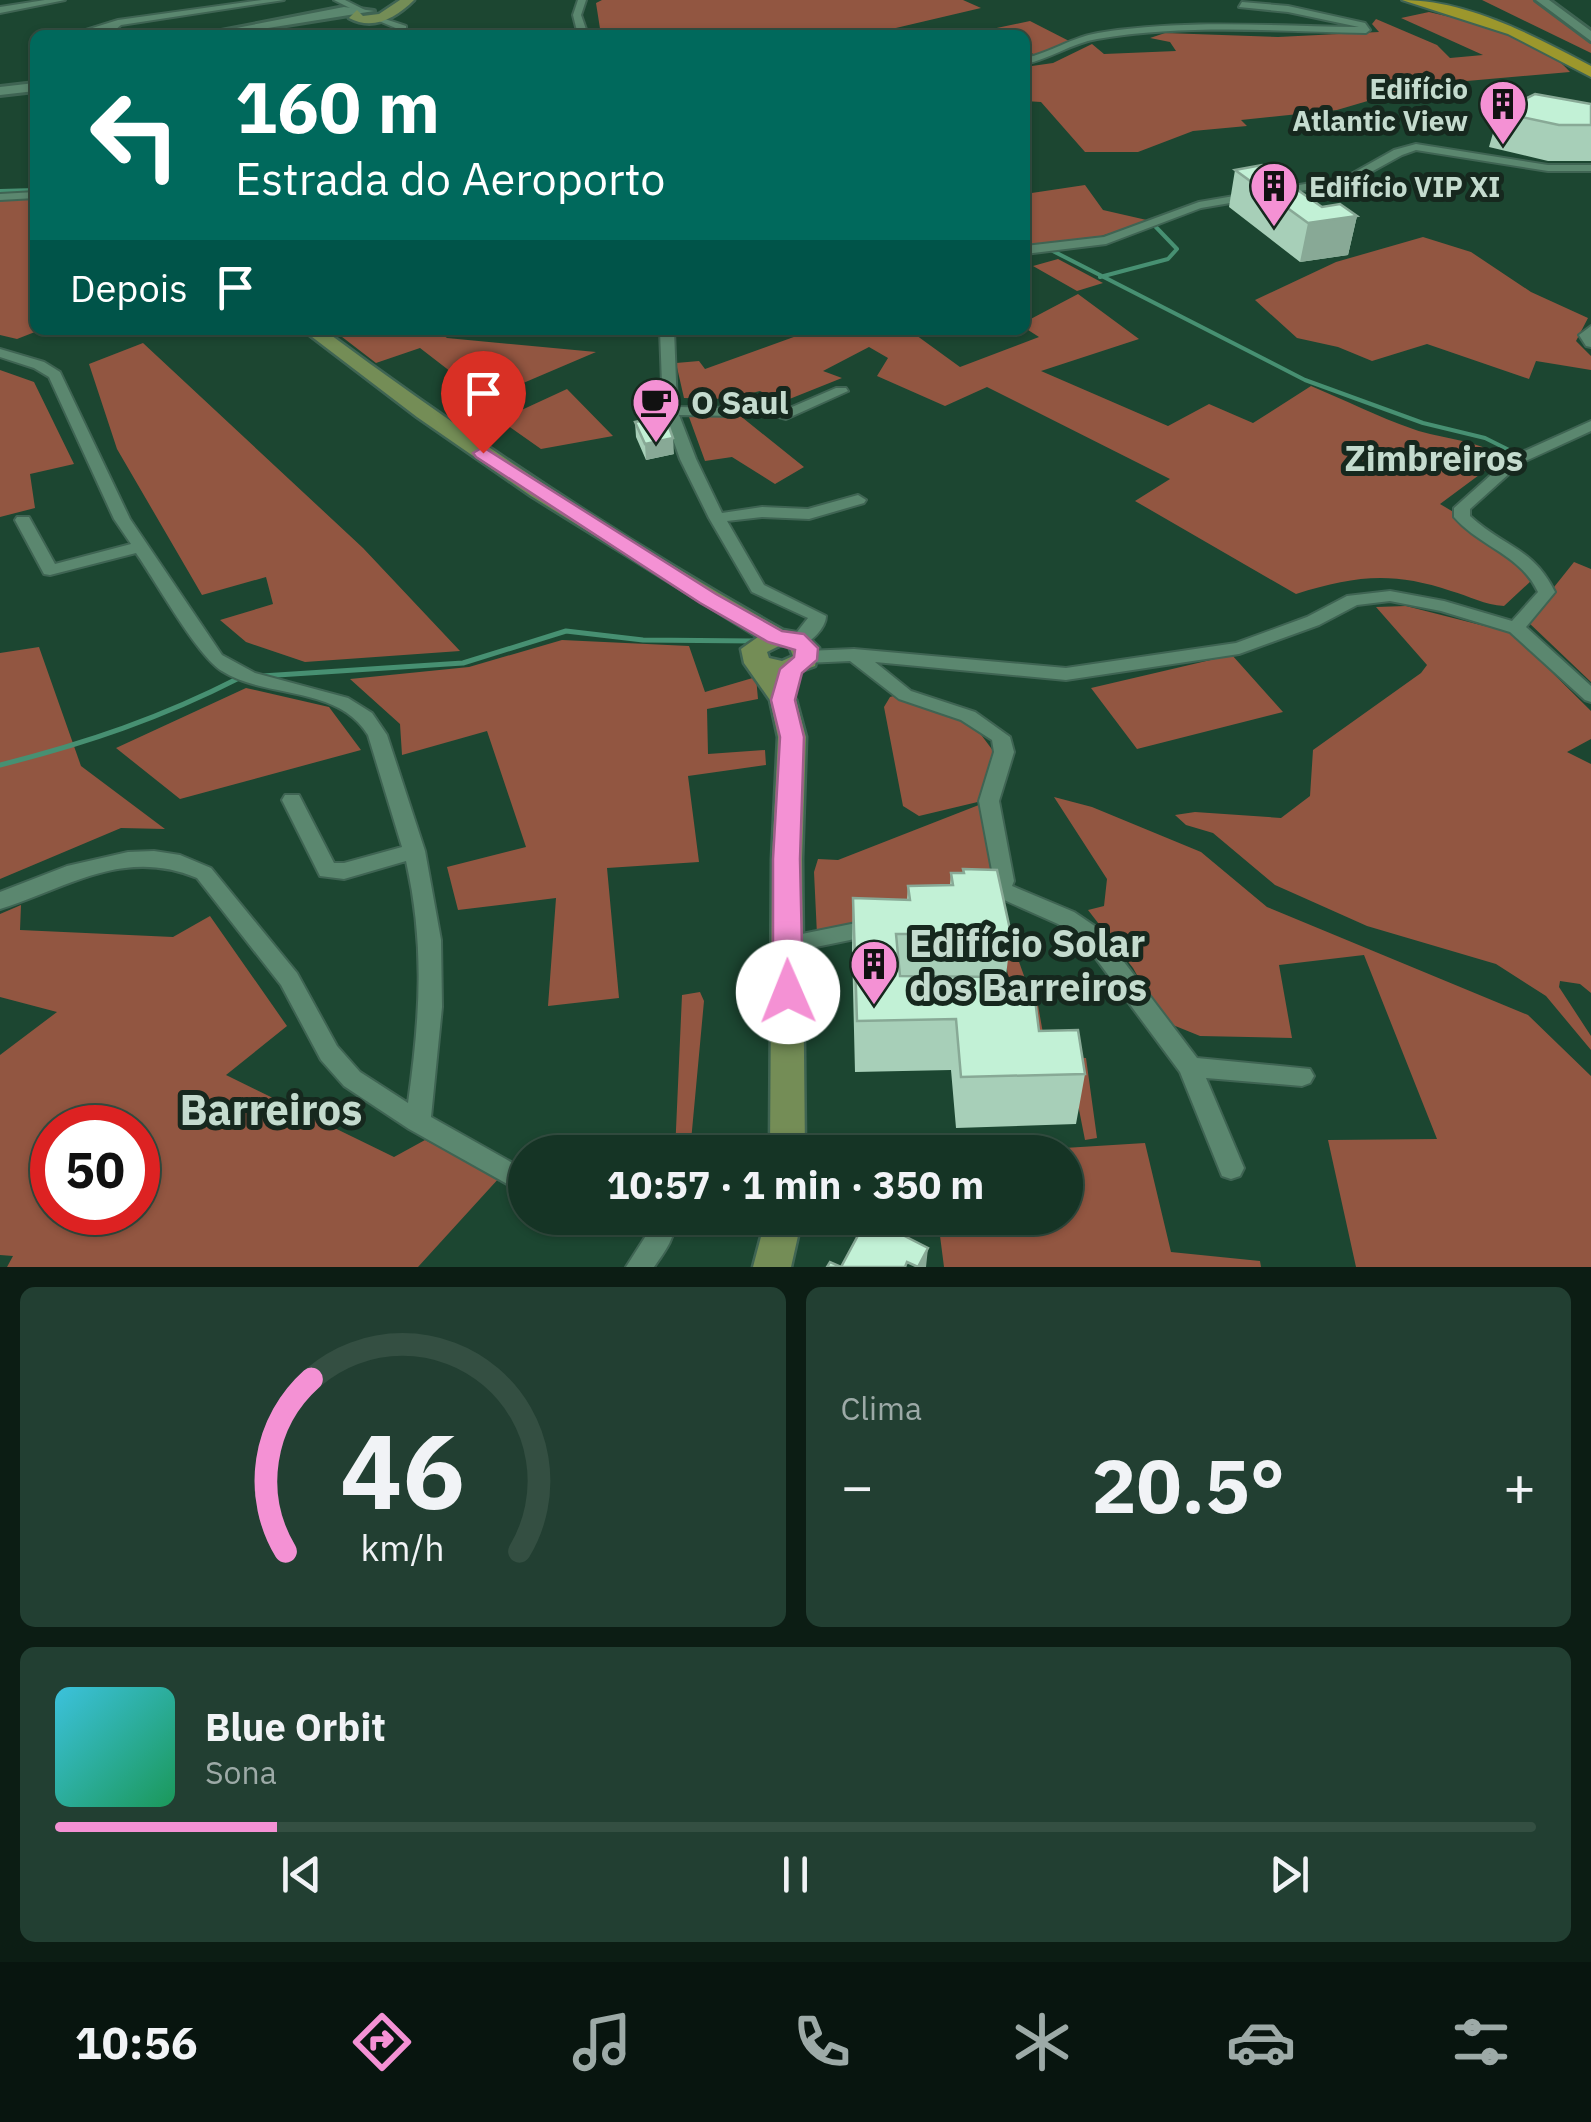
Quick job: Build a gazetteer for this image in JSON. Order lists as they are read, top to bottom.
{
  "districts": ["Zimbreiros", "Barreiros"],
  "places": {
    "building": ["Edifício Atlantic View", "Edifício VIP XI", "Edifício Solar dos Barreiros"],
    "cafe": ["O Saul"]
  },
  "page": {
    "turn": ["160 m", "Estrada do Aeroporto"],
    "then": "Depois",
    "limit": "50",
    "trip": "10:57 · 1 min · 350 m",
    "tile": "Clima",
    "heat": ["−", "20.5°", "+"],
    "song": ["Blue Orbit", "Sona"],
    "tabs": "10:56",
    "gauge": ["46", "km/h"]
  }
}
